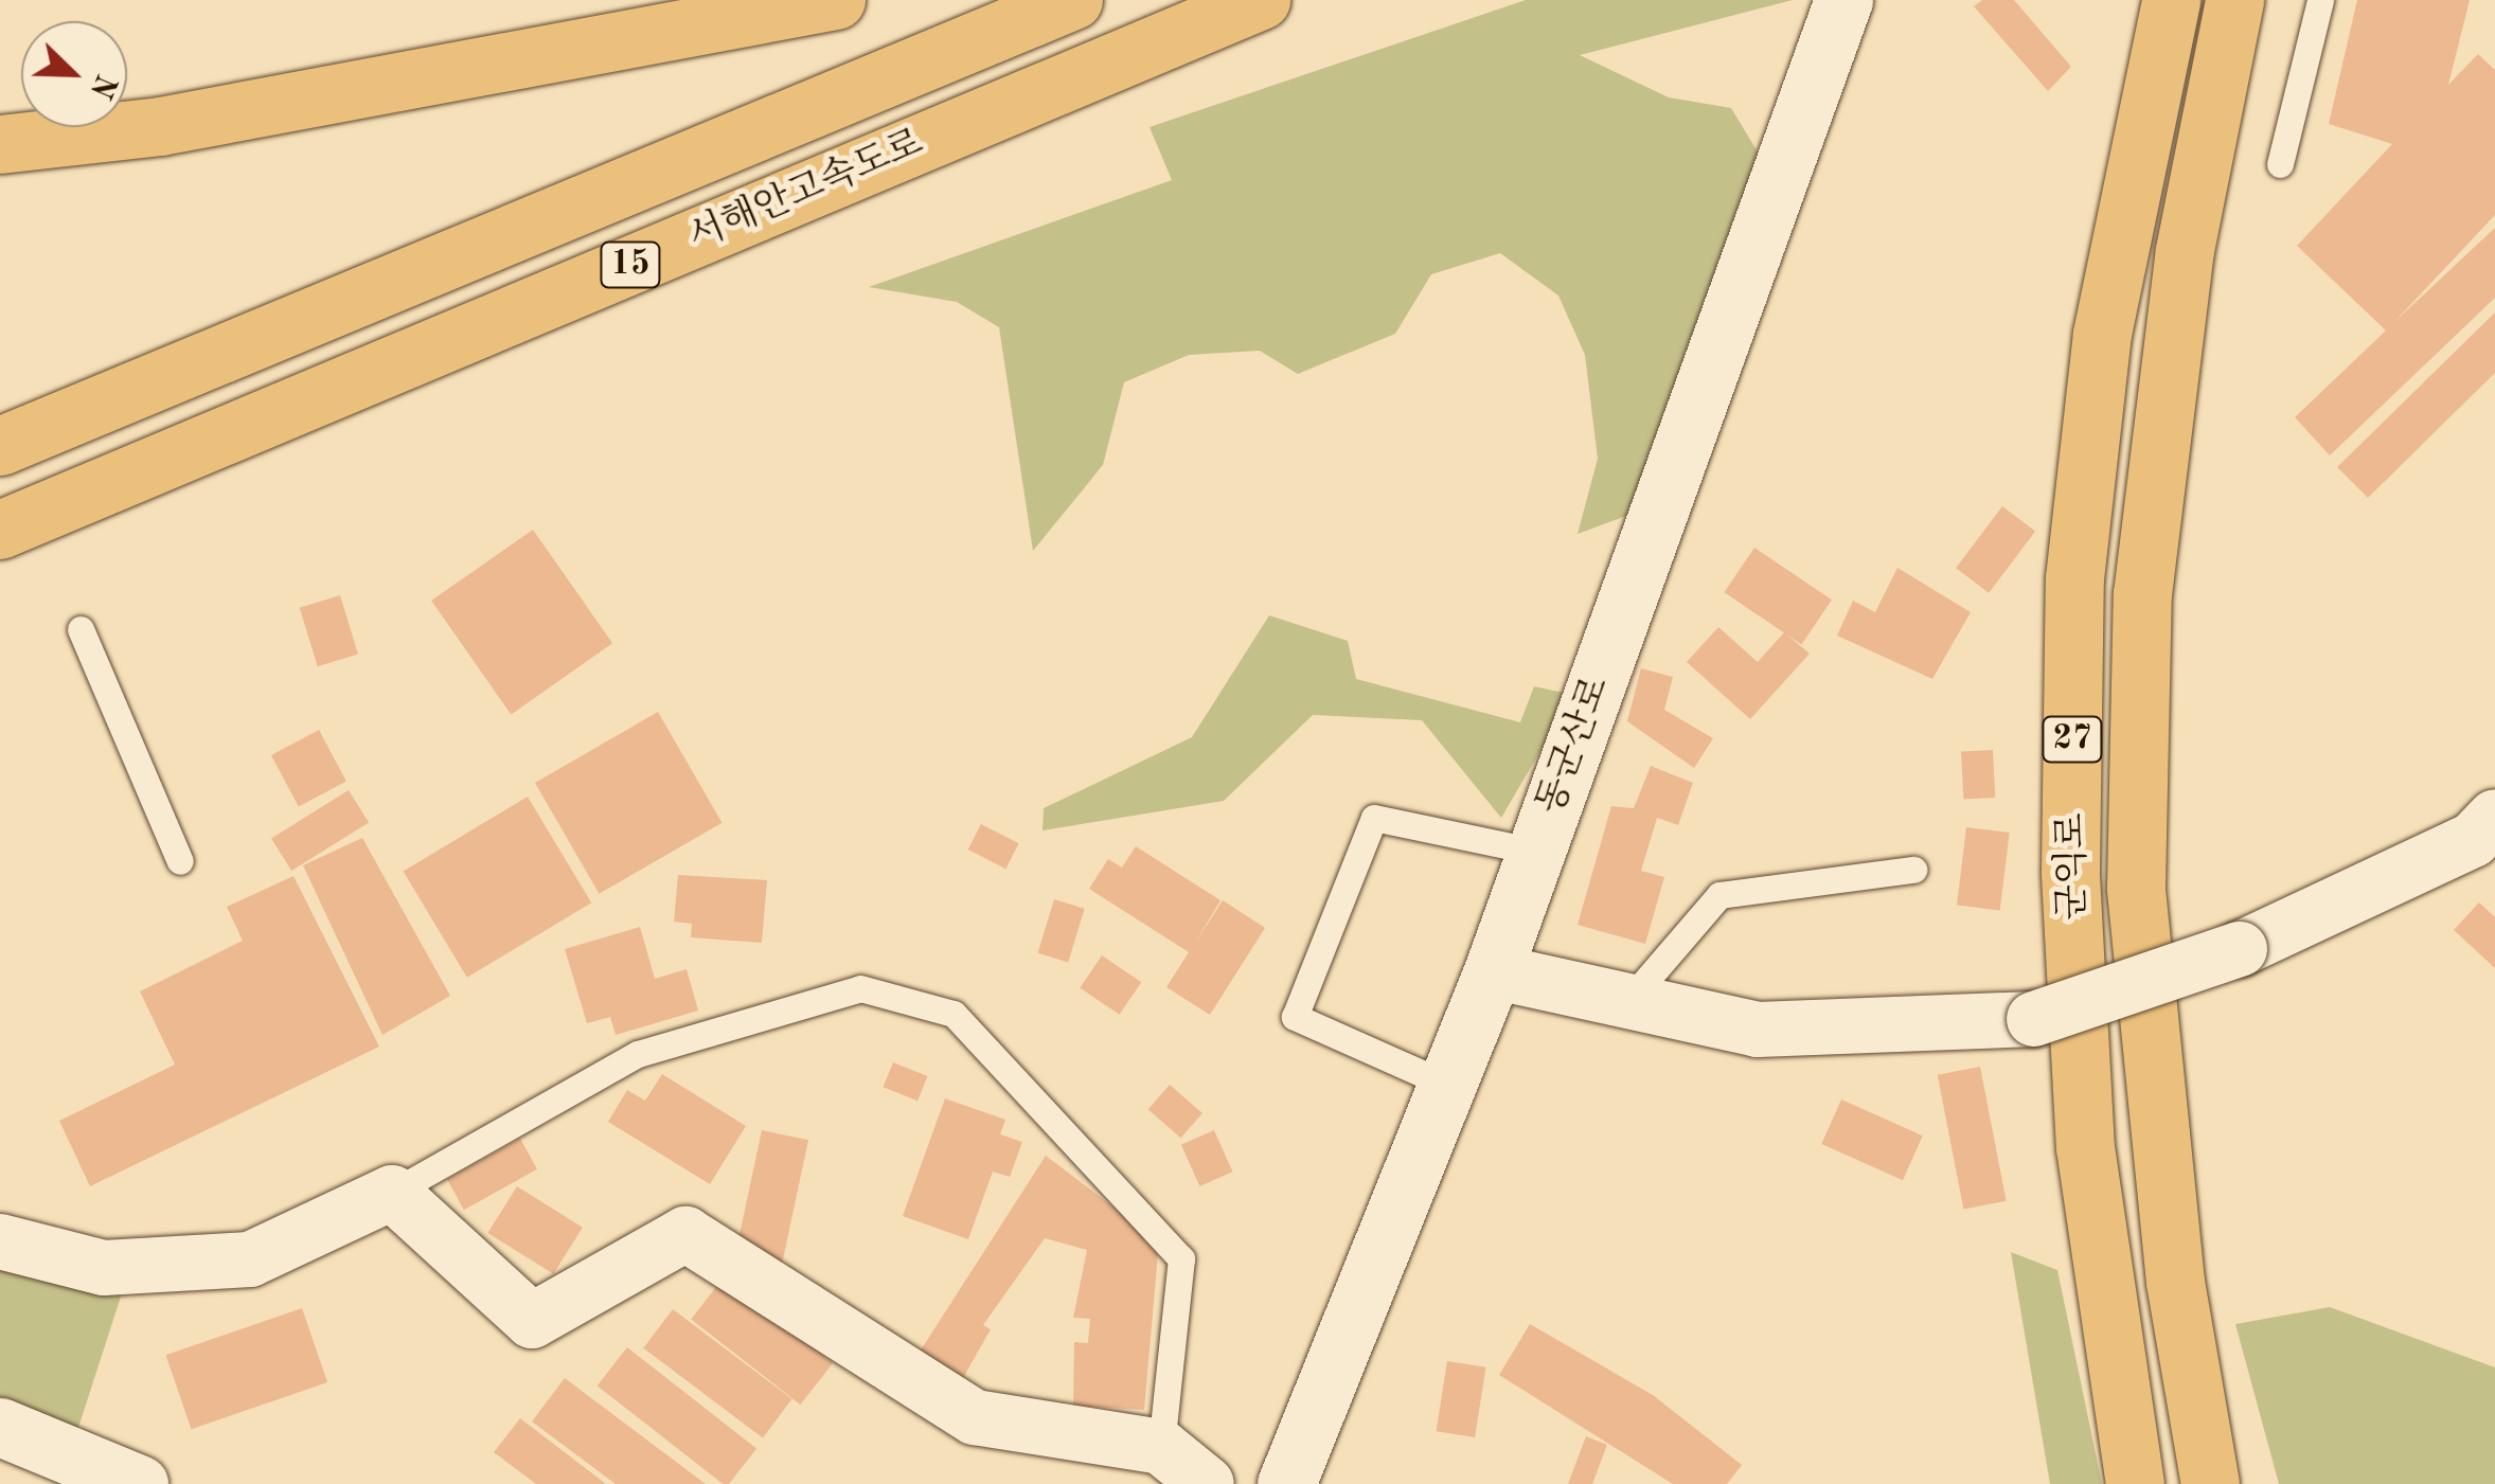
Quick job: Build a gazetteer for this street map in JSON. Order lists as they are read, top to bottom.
{
  "streets": {
    "highway": [
      "서해안고속도로",
      "15",
      "27",
      "군익로"
    ],
    "street": ["동군산로"]
  },
  "north": "bottom right"
}
